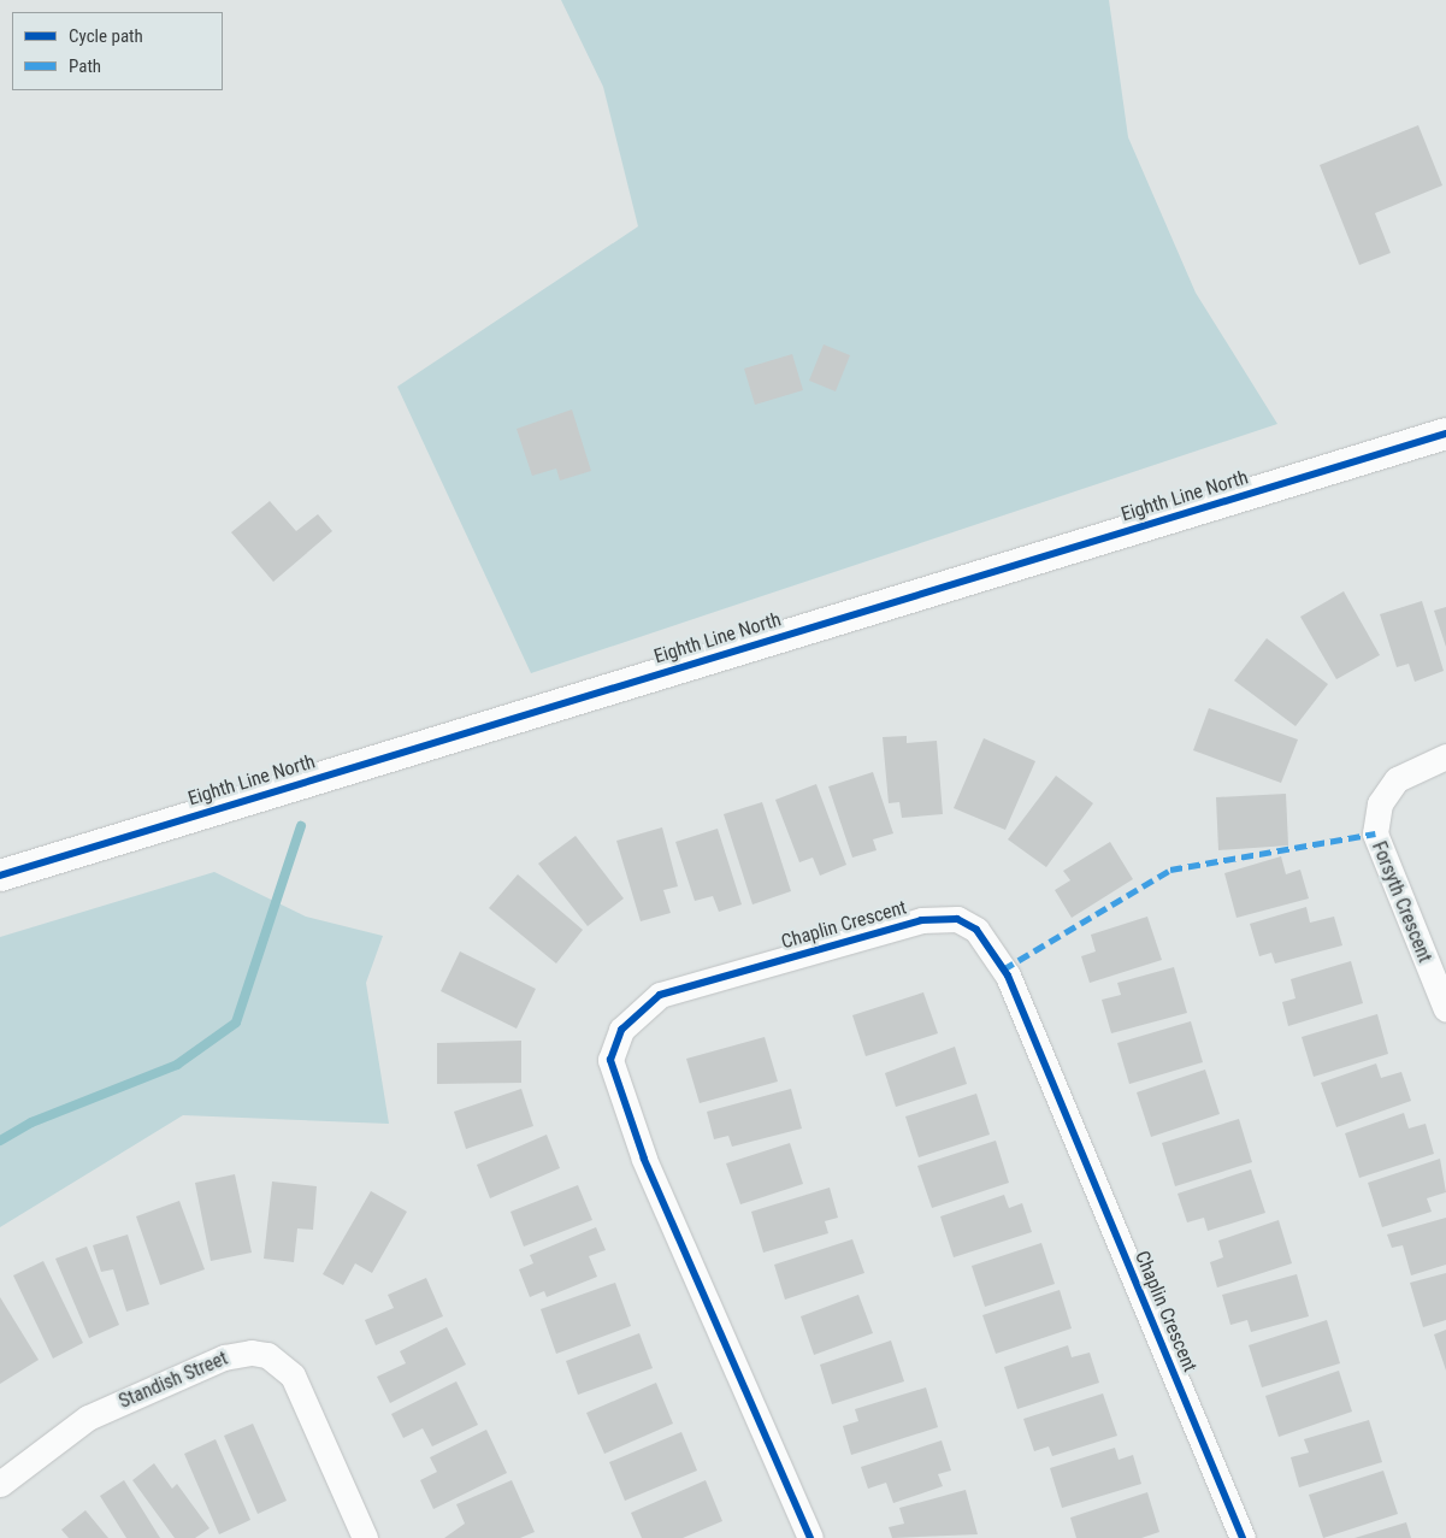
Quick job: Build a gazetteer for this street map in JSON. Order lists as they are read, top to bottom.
{
  "streets": {
    "street": [
      "Eighth Line North",
      "Forsyth Crescent",
      "Chaplin Crescent",
      "Standish Street"
    ]
  },
  "legend": ["Cycle path", "Path"]
}
